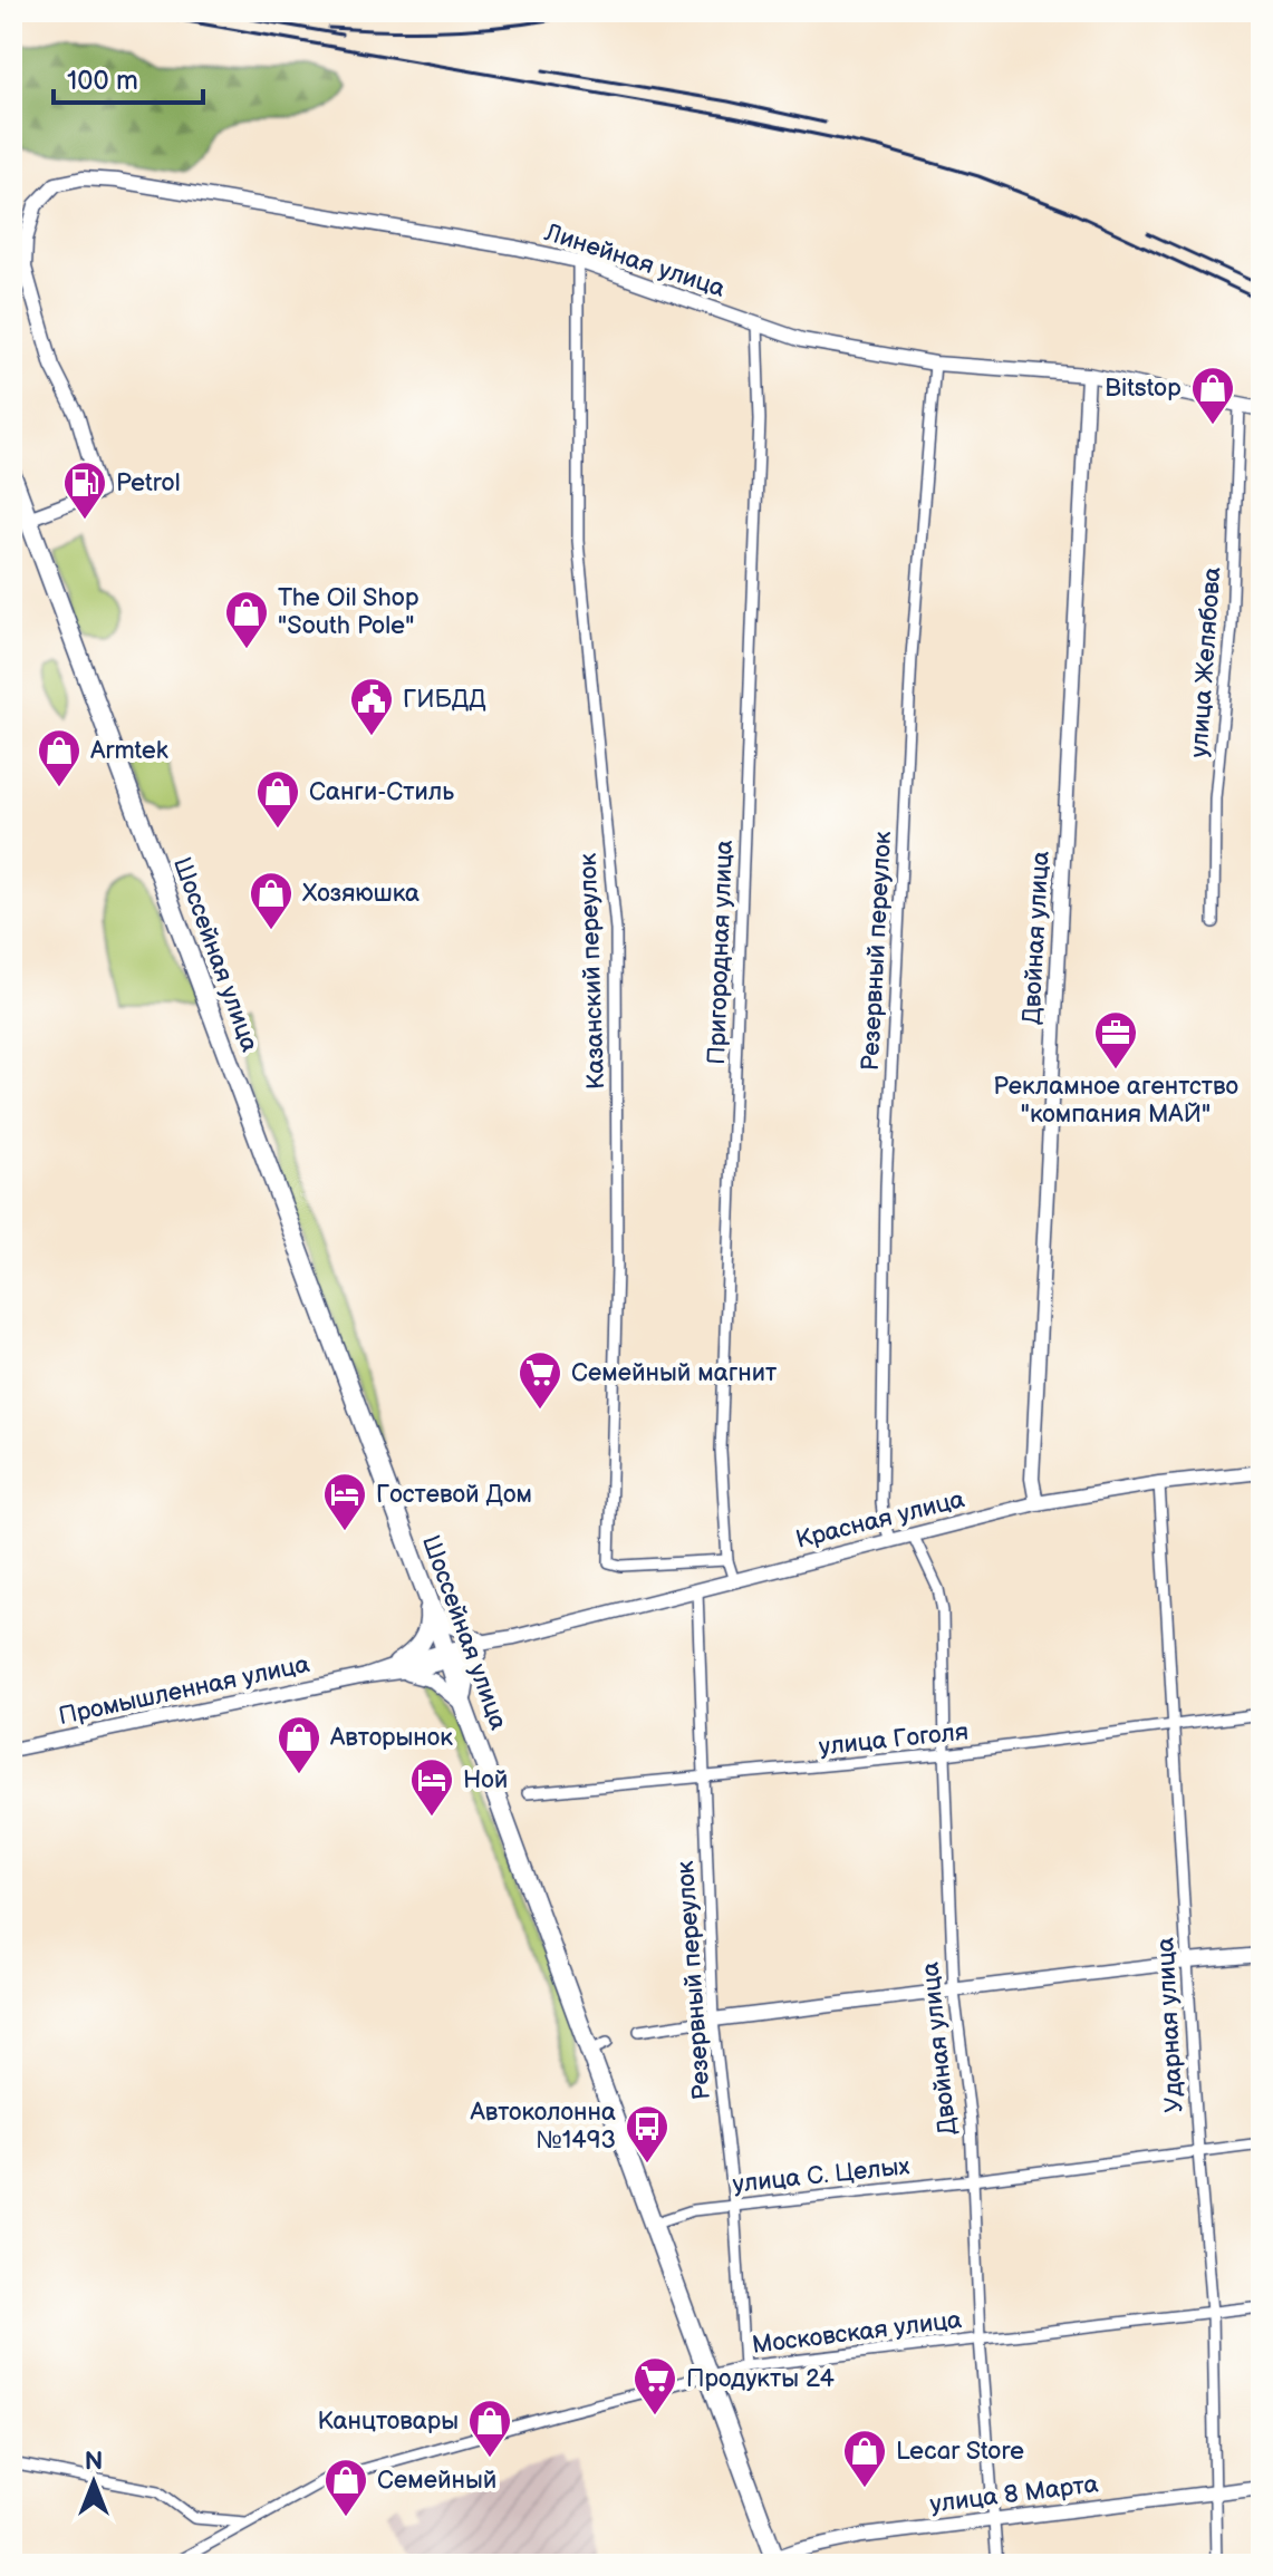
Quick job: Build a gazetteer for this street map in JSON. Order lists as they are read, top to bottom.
{
  "streets": {
    "highway": ["Шоссейная улица"],
    "street": [
      "Линейная улица",
      "улица Желябова",
      "Двойная улица",
      "Резервный переулок",
      "Пригородная улица",
      "Казанский переулок",
      "Красная улица",
      "Промышленная улица",
      "улица Гоголя",
      "Ударная улица",
      "улица С. Целых",
      "Московская улица",
      "улица 8 Марта"
    ]
  },
  "crossings": [
    ["Линейная улица", "улица Желябова"],
    ["Линейная улица", "Двойная улица"],
    ["Линейная улица", "Резервный переулок"],
    ["Линейная улица", "Пригородная улица"],
    ["Линейная улица", "Шоссейная улица"],
    ["Линейная улица", "Казанский переулок"],
    ["Двойная улица", "Красная улица"],
    ["Двойная улица", "улица Гоголя"],
    ["Двойная улица", "улица С. Целых"],
    ["Двойная улица", "Московская улица"],
    ["Двойная улица", "улица 8 Марта"],
    ["Резервный переулок", "Красная улица"],
    ["Резервный переулок", "улица Гоголя"],
    ["Резервный переулок", "улица С. Целых"],
    ["Резервный переулок", "Московская улица"],
    ["Пригородная улица", "Казанский переулок"],
    ["Пригородная улица", "Красная улица"],
    ["Шоссейная улица", "Красная улица"],
    ["Шоссейная улица", "улица С. Целых"],
    ["Шоссейная улица", "Московская улица"],
    ["Шоссейная улица", "улица 8 Марта"],
    ["Красная улица", "Промышленная улица"],
    ["Красная улица", "Ударная улица"],
    ["улица Гоголя", "Ударная улица"],
    ["Ударная улица", "улица С. Целых"],
    ["Ударная улица", "Московская улица"],
    ["Ударная улица", "улица 8 Марта"]
  ],
  "places": {
    "shop": [
      "Bitstop",
      "The Oil Shop \"South Pole\"",
      "Armtek",
      "Санги-Стиль",
      "Хозяюшка",
      "Авторынок",
      "Канцтовары",
      "Lecar Store",
      "Семейный"
    ],
    "fuel station": ["Petrol"],
    "public building": ["ГИБДД"],
    "office": ["Рекламное агентство \"компания МАЙ\""],
    "supermarket": ["Семейный магнит", "Продукты 24"],
    "hotel": ["Гостевой Дом", "Ной"],
    "bus stop": ["Автоколонна №1493"]
  },
  "scale_bar": "100 m",
  "north": "top"
}
